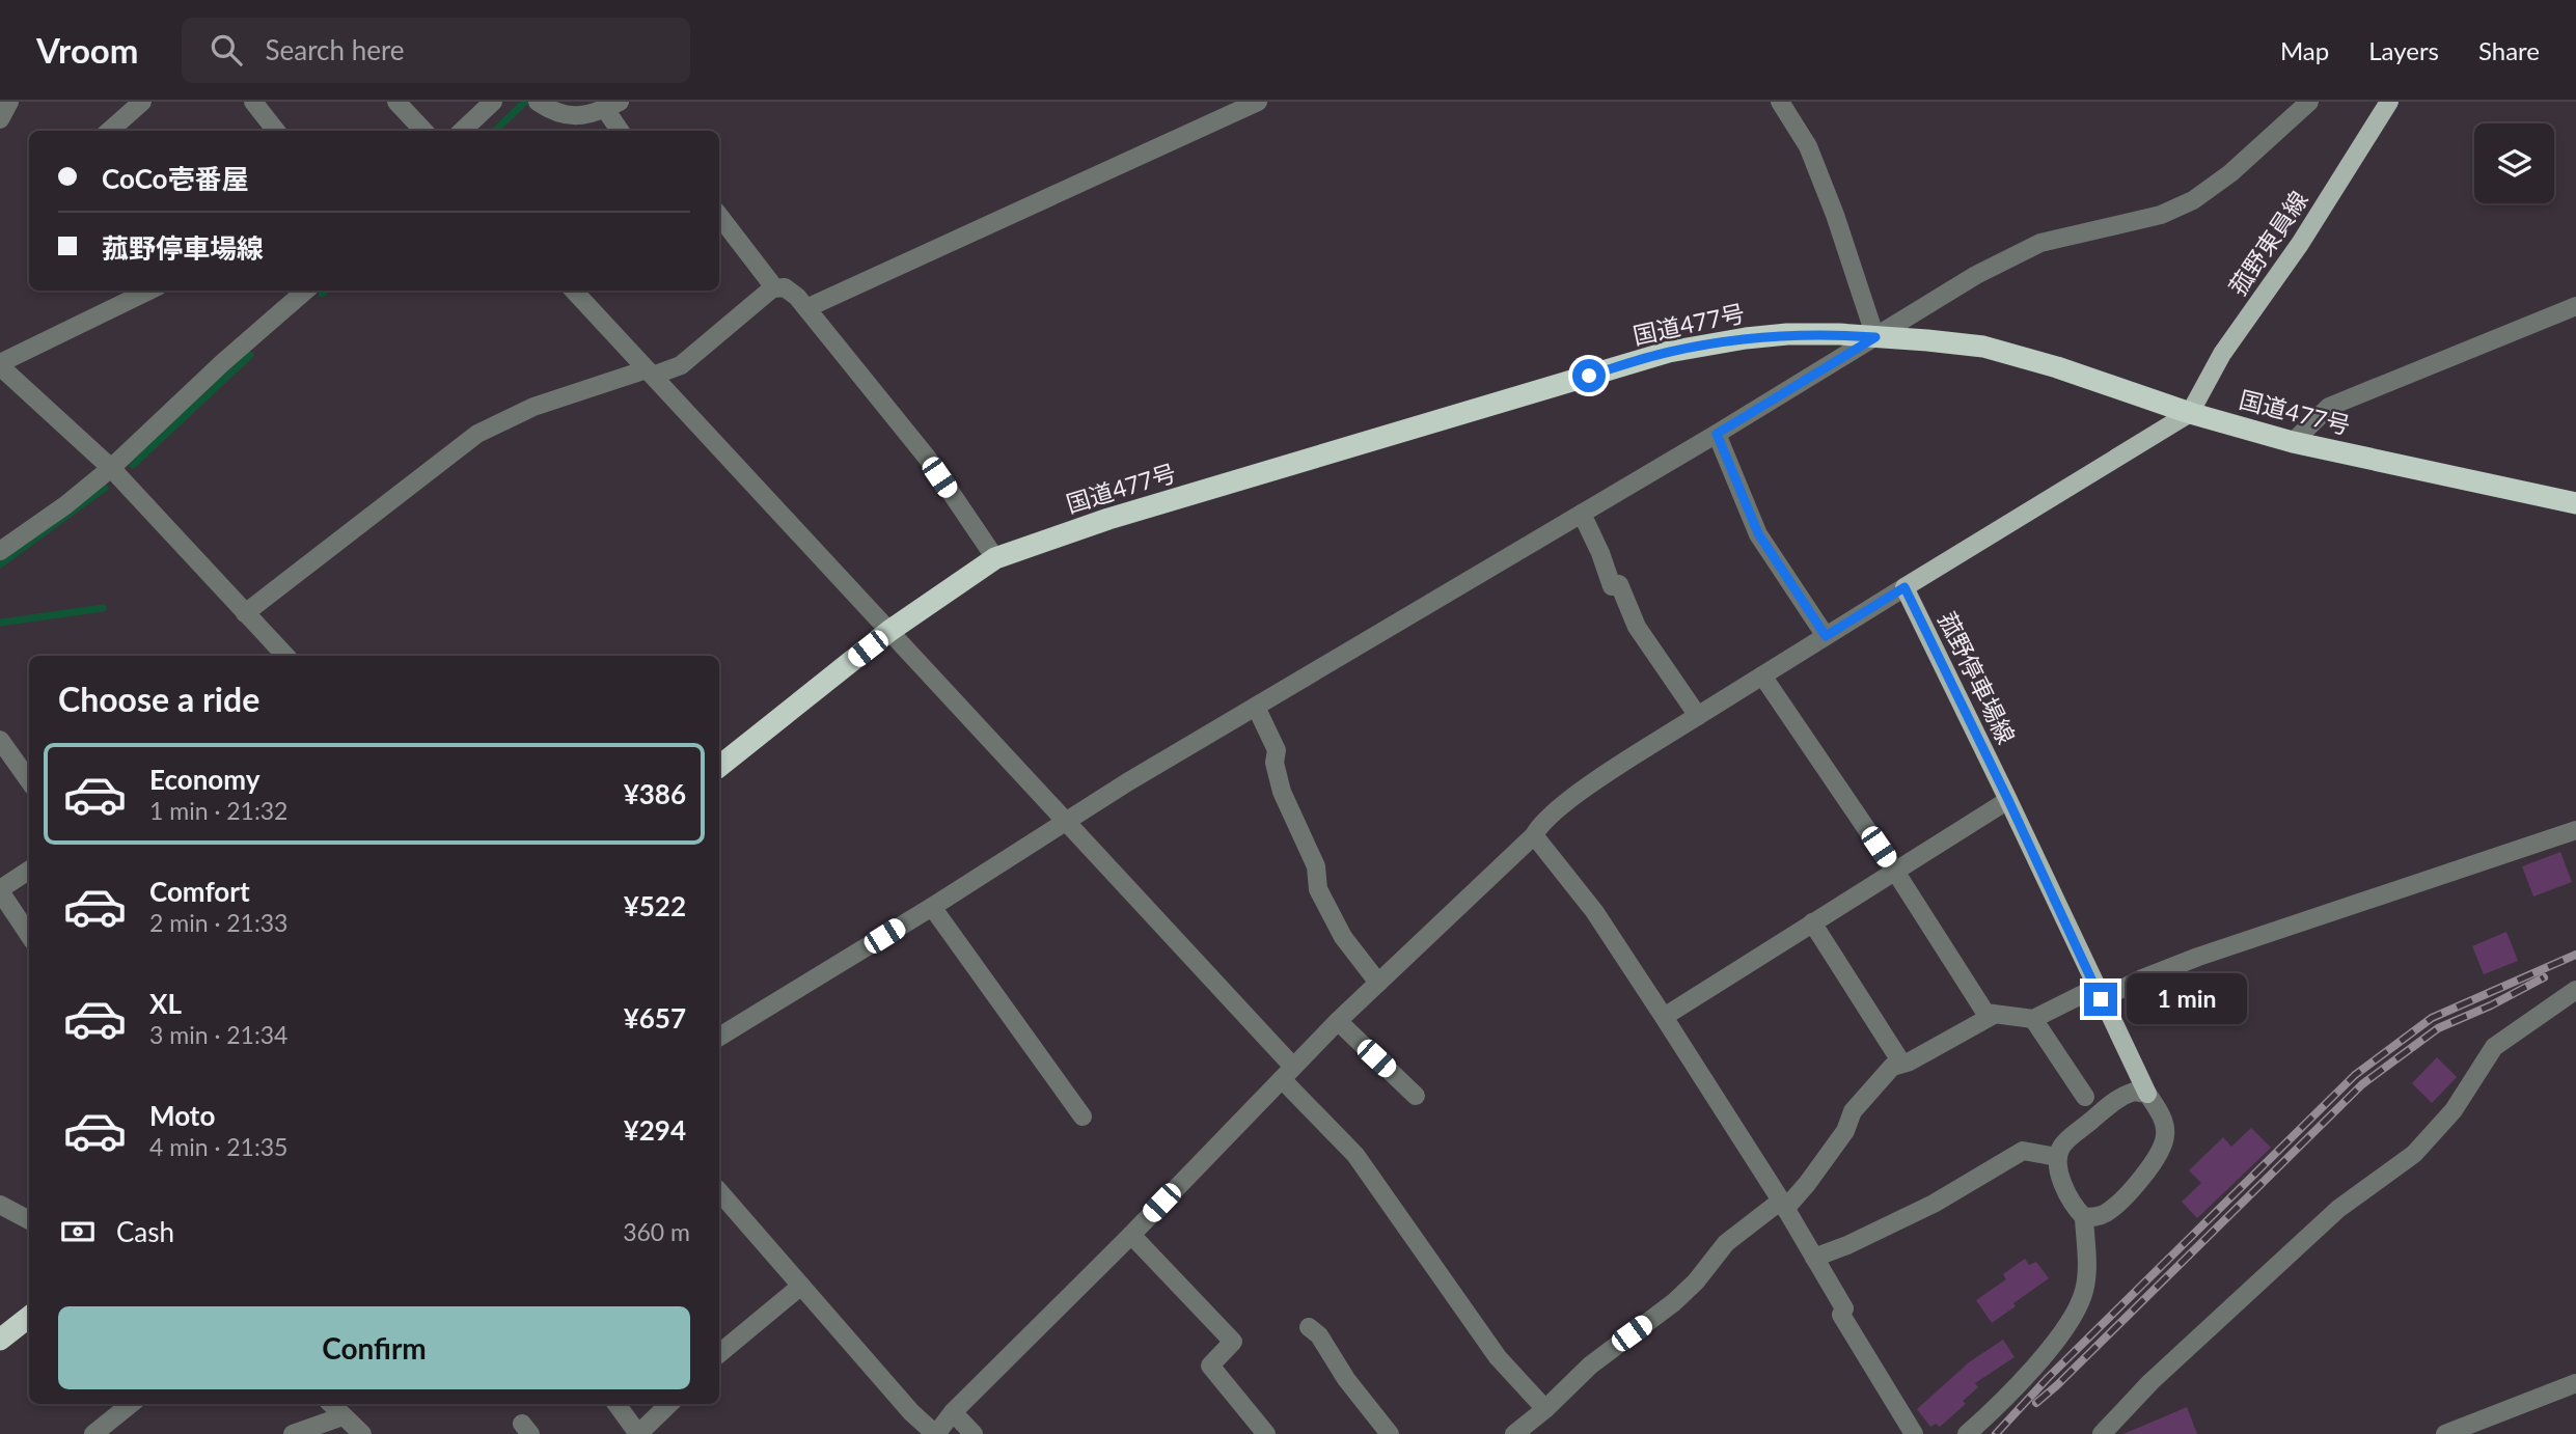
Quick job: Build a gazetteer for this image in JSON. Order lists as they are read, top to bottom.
{
  "streets": {
    "highway": ["国道477号"],
    "main road": ["菰野東員線", "菰野停車場線"]
  },
  "crossings": [
    ["菰野東員線", "国道477号"]
  ],
  "page": {
    "header": "Vroom",
    "search": "Search here",
    "nav": ["Map", "Layers", "Share"],
    "banner": ["CoCo壱番屋", "菰野停車場線"],
    "heading": "Choose a ride",
    "list": [
      {
        "name": "Economy",
        "note": "1 min · 21:32",
        "value": "¥386"
      },
      {
        "name": "Comfort",
        "note": "2 min · 21:33",
        "value": "¥522"
      },
      {
        "name": "XL",
        "note": "3 min · 21:34",
        "value": "¥657"
      },
      {
        "name": "Moto",
        "note": "4 min · 21:35",
        "value": "¥294"
      }
    ],
    "bubble": "1 min",
    "pay": ["Cash", "360 m"],
    "buttons": "Confirm"
  }
}
